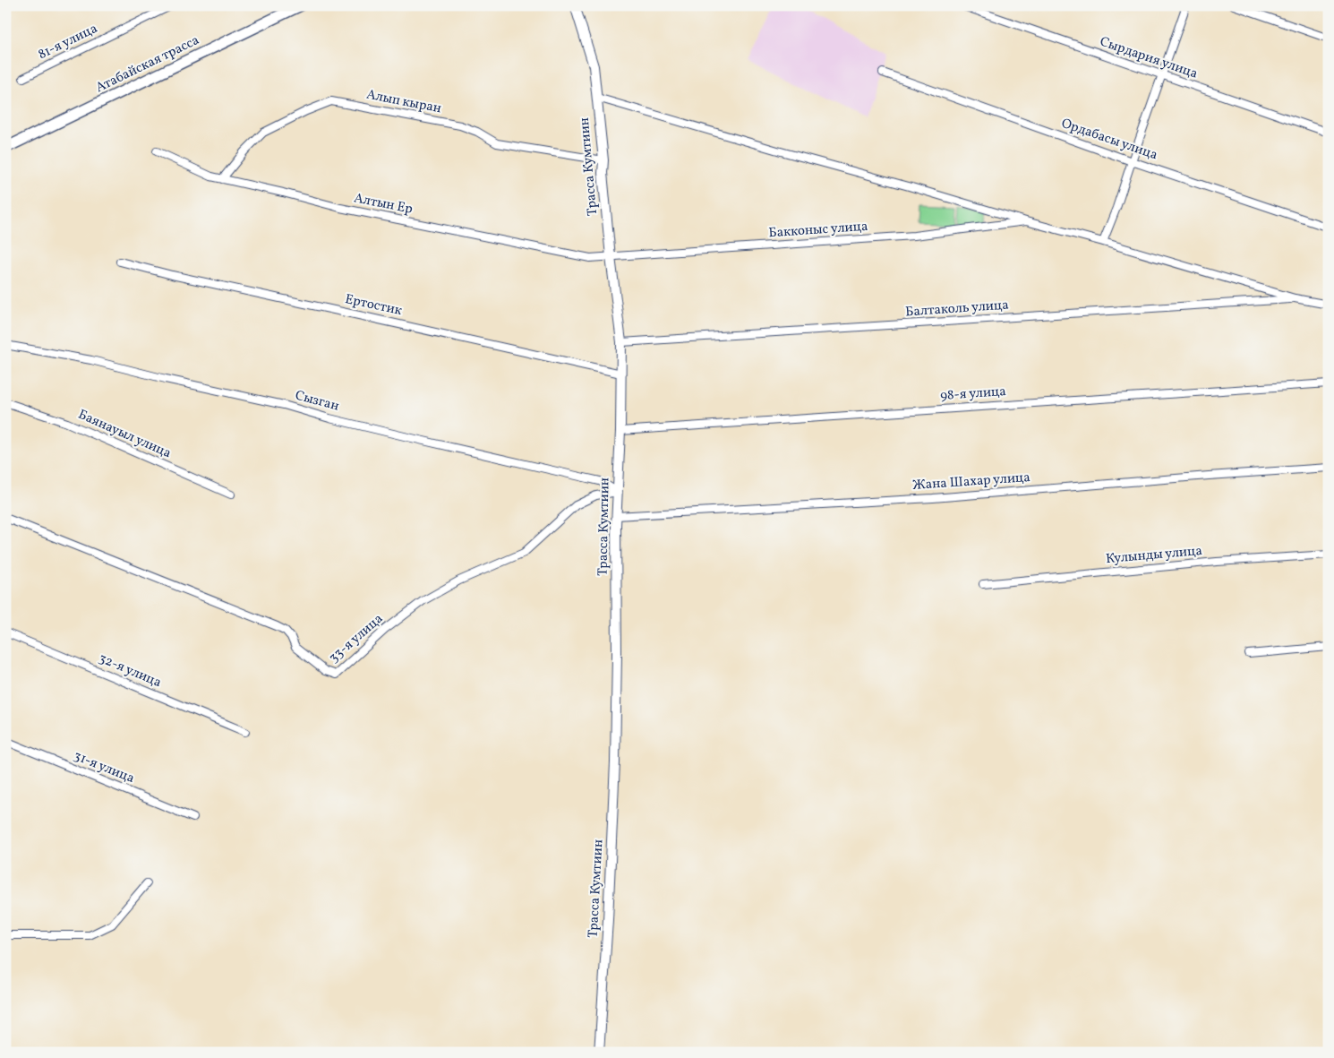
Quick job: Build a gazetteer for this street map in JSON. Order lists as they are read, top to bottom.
{
  "streets": {
    "main road": ["Атабайская трасса"],
    "street": [
      "81-я улица",
      "Сырдария улица",
      "Алып кыран",
      "Ордабасы улица",
      "Трасса Кумтиин",
      "Алтын Ер",
      "Бакконыс улица",
      "Ертостик",
      "Балтаколь улица",
      "98-я улица",
      "Сызган",
      "Баянауыл улица",
      "Жана Шахар улица",
      "Кулынды улица",
      "33-я улица",
      "32-я улица",
      "31-я улица"
    ]
  },
  "crossings": [
    ["Алып кыран", "Трасса Кумтиин"],
    ["Алып кыран", "Алтын Ер"],
    ["Трасса Кумтиин", "Алтын Ер"],
    ["Трасса Кумтиин", "Бакконыс улица"],
    ["Трасса Кумтиин", "Ертостик"],
    ["Трасса Кумтиин", "Балтаколь улица"],
    ["Трасса Кумтиин", "98-я улица"],
    ["Трасса Кумтиин", "Сызган"],
    ["Трасса Кумтиин", "Жана Шахар улица"],
    ["Трасса Кумтиин", "33-я улица"],
    ["Алтын Ер", "Бакконыс улица"],
    ["Сызган", "33-я улица"]
  ]
}
